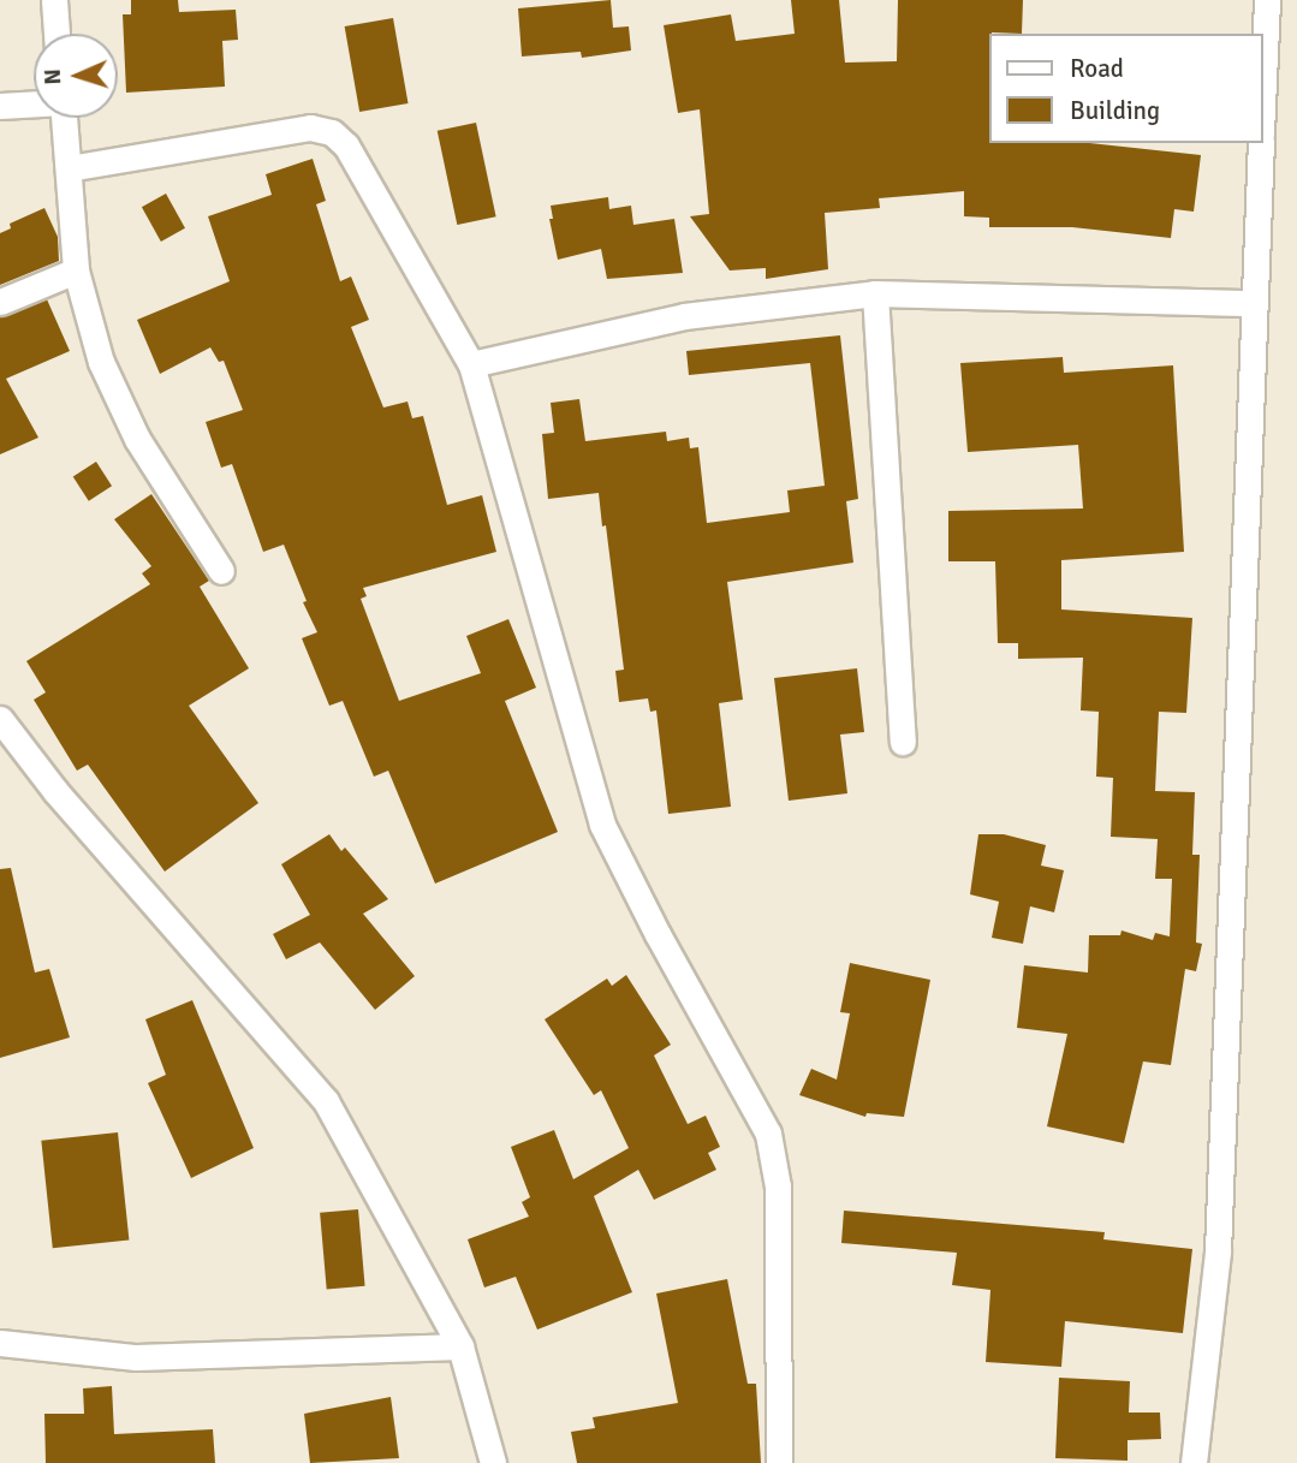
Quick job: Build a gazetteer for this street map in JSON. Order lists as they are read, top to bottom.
{
  "legend": ["Road", "Building"],
  "north": "left"
}
